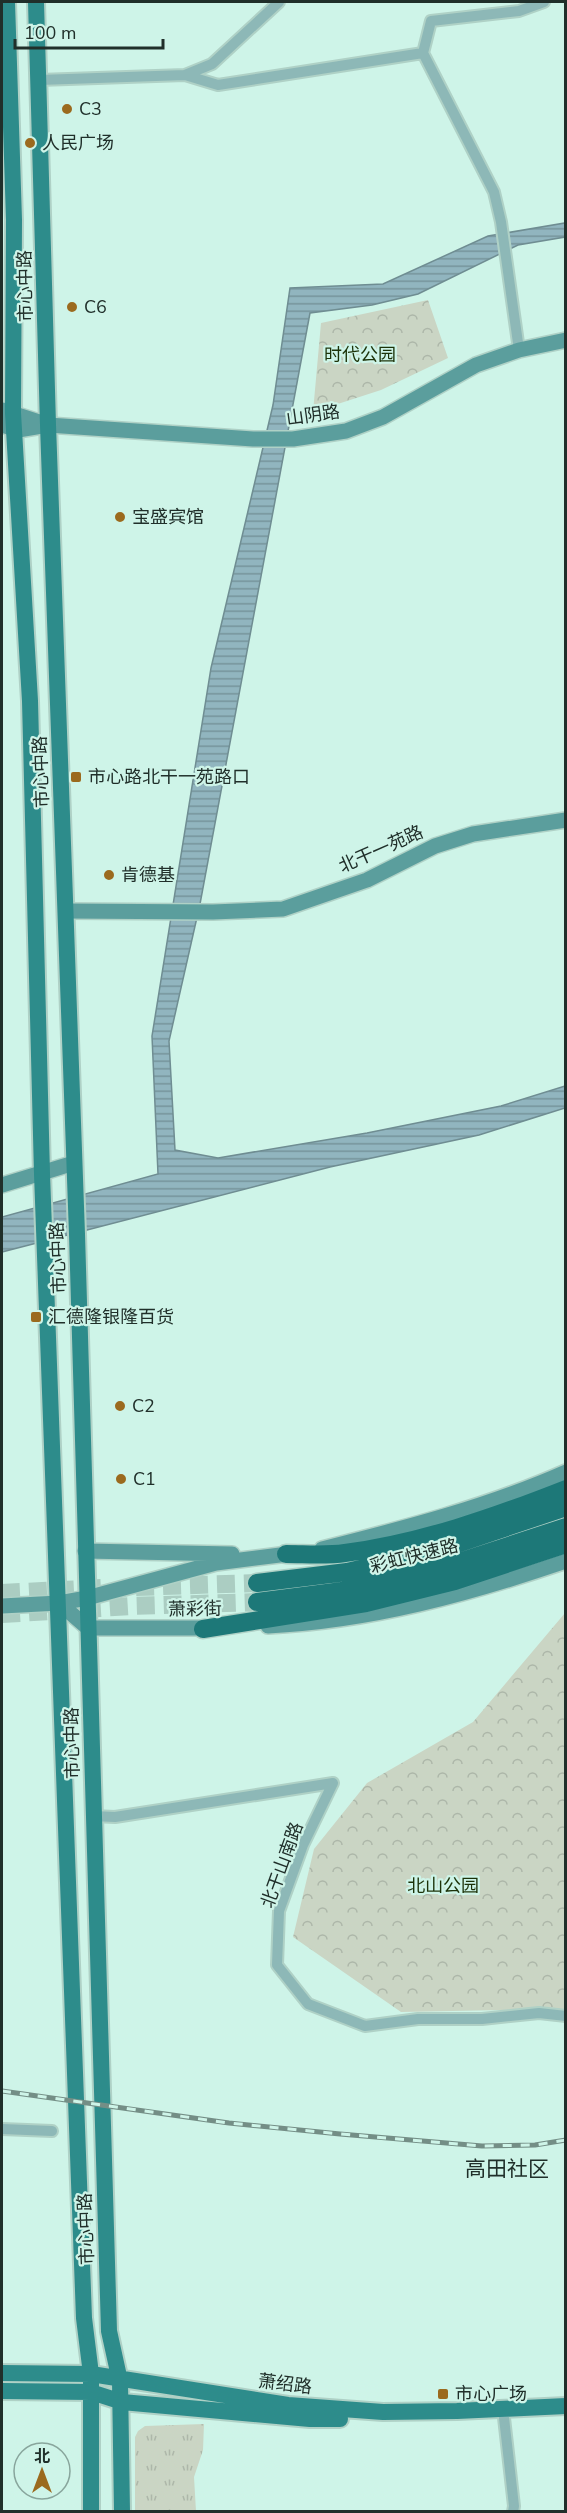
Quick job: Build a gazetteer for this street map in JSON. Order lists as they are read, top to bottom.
{
  "streets": {
    "highway": ["彩虹快速路"],
    "main road": [
      "市心中路",
      "山阴路",
      "北干一苑路",
      "萧彩街",
      "萧绍路"
    ],
    "street": ["北干山南路"]
  },
  "crossings": [
    ["市心中路", "山阴路"],
    ["市心中路", "北干一苑路"],
    ["市心中路", "萧彩街"],
    ["市心中路", "北干山南路"],
    ["市心中路", "萧绍路"]
  ],
  "districts": ["高田社区"],
  "parks": ["时代公园", "北山公园"],
  "places": {
    "other": [
      "C3",
      "人民广场",
      "C6",
      "宝盛宾馆",
      "肯德基",
      "C2",
      "C1"
    ],
    "transit": ["市心路北干一苑路口", "汇德隆银隆百货", "市心广场"]
  },
  "scale_bar": "100 m",
  "north": "top"
}
